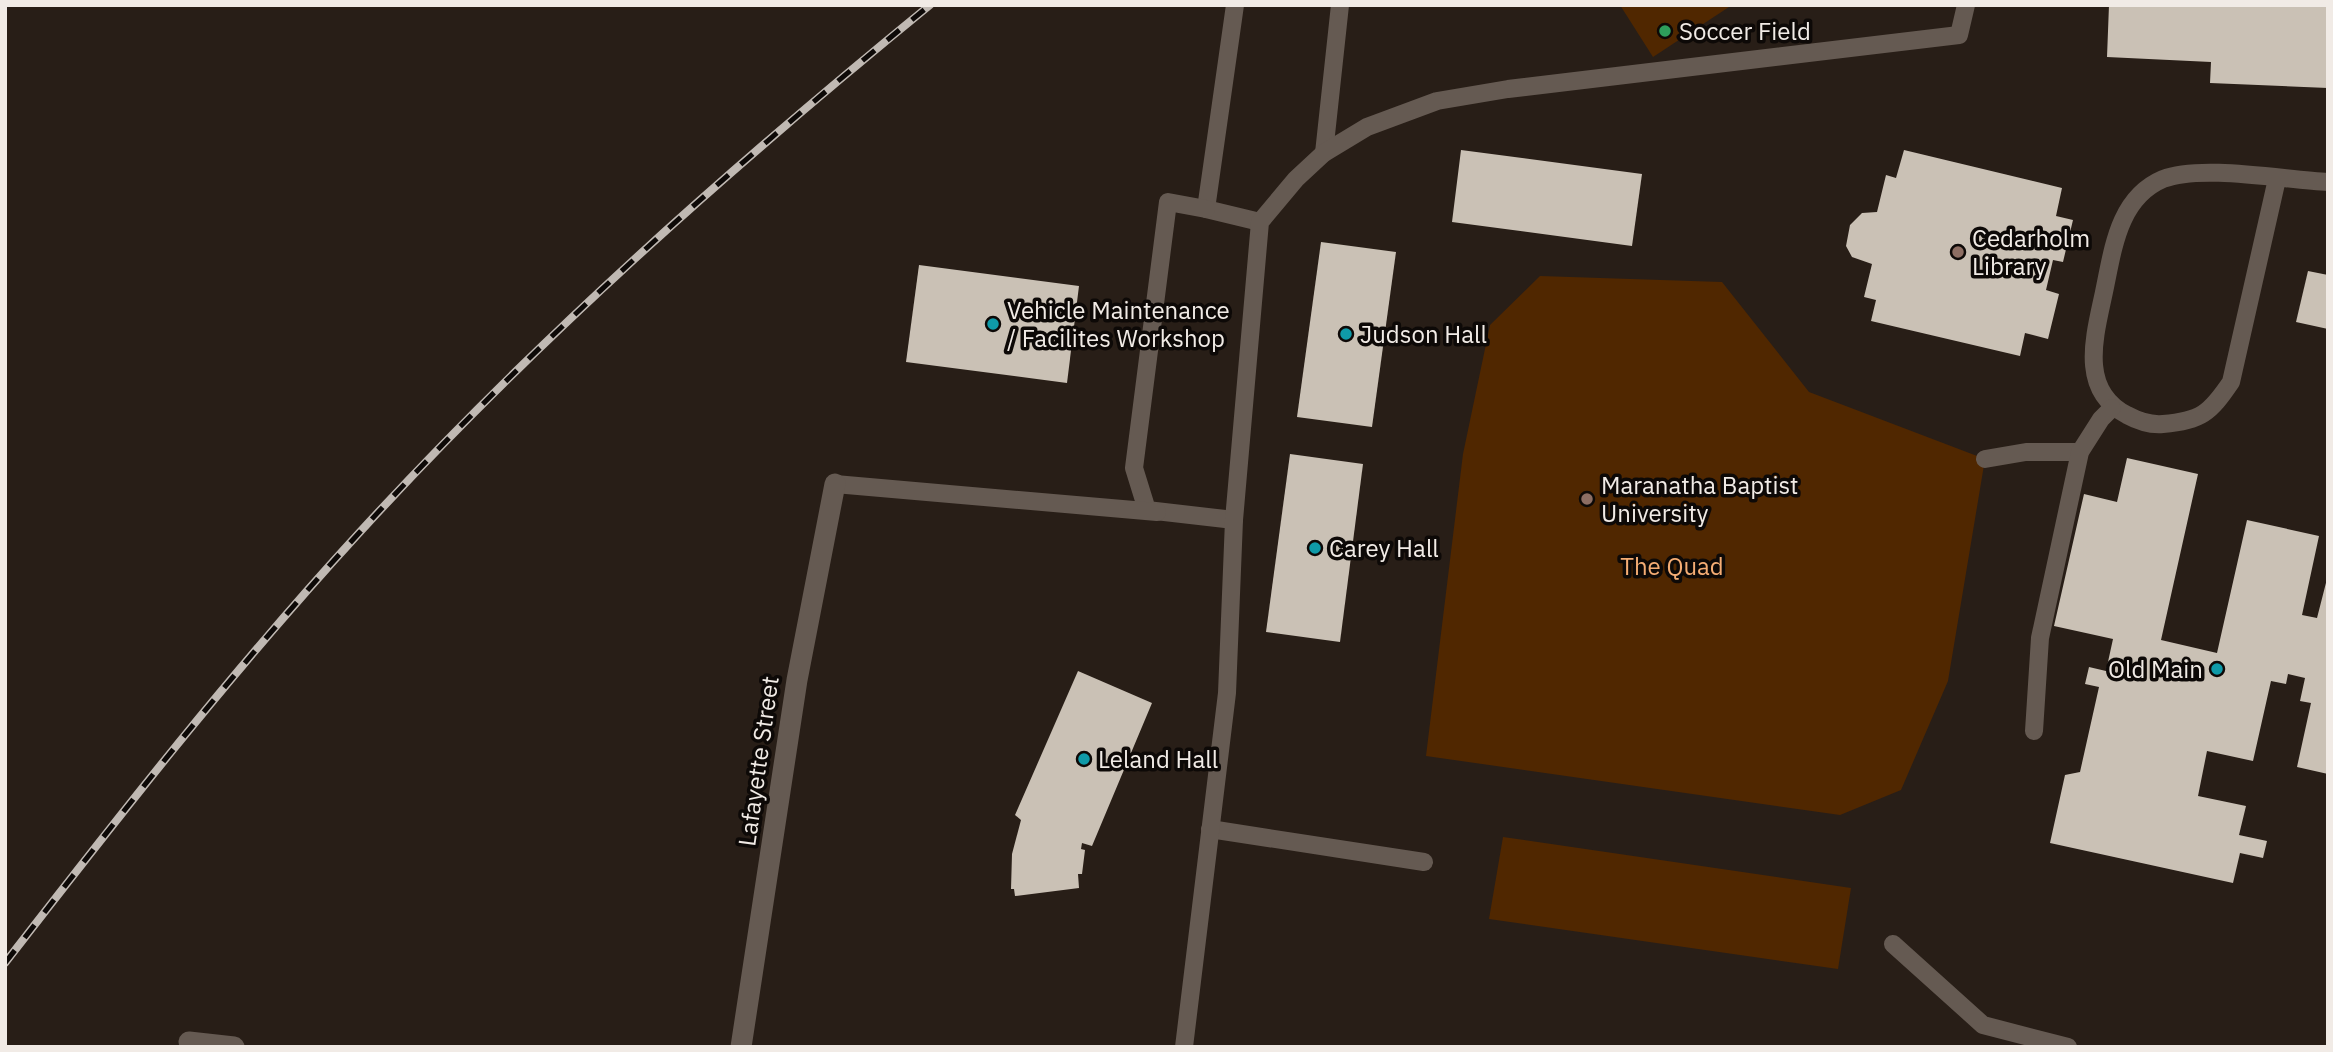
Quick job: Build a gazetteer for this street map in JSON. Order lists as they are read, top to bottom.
{
  "streets": {
    "street": ["Lafayette Street"]
  },
  "parks": ["The Quad"],
  "places": [
    "Soccer Field",
    "Cedarholm Library",
    "Vehicle Maintenance / Facilites Workshop",
    "Judson Hall",
    "Maranatha Baptist University",
    "Carey Hall",
    "Old Main",
    "Leland Hall"
  ]
}
